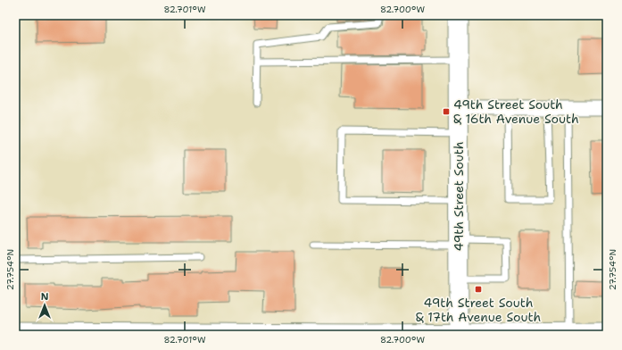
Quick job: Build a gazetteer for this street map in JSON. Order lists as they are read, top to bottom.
{
  "streets": {
    "main road": ["49th Street South"]
  },
  "places": {
    "transit": ["49th Street South & 16th Avenue South", "49th Street South & 17th Avenue South"]
  },
  "north": "top",
  "coordinates": ["82.701°W", "82.700°W", "27.754°N"]
}
